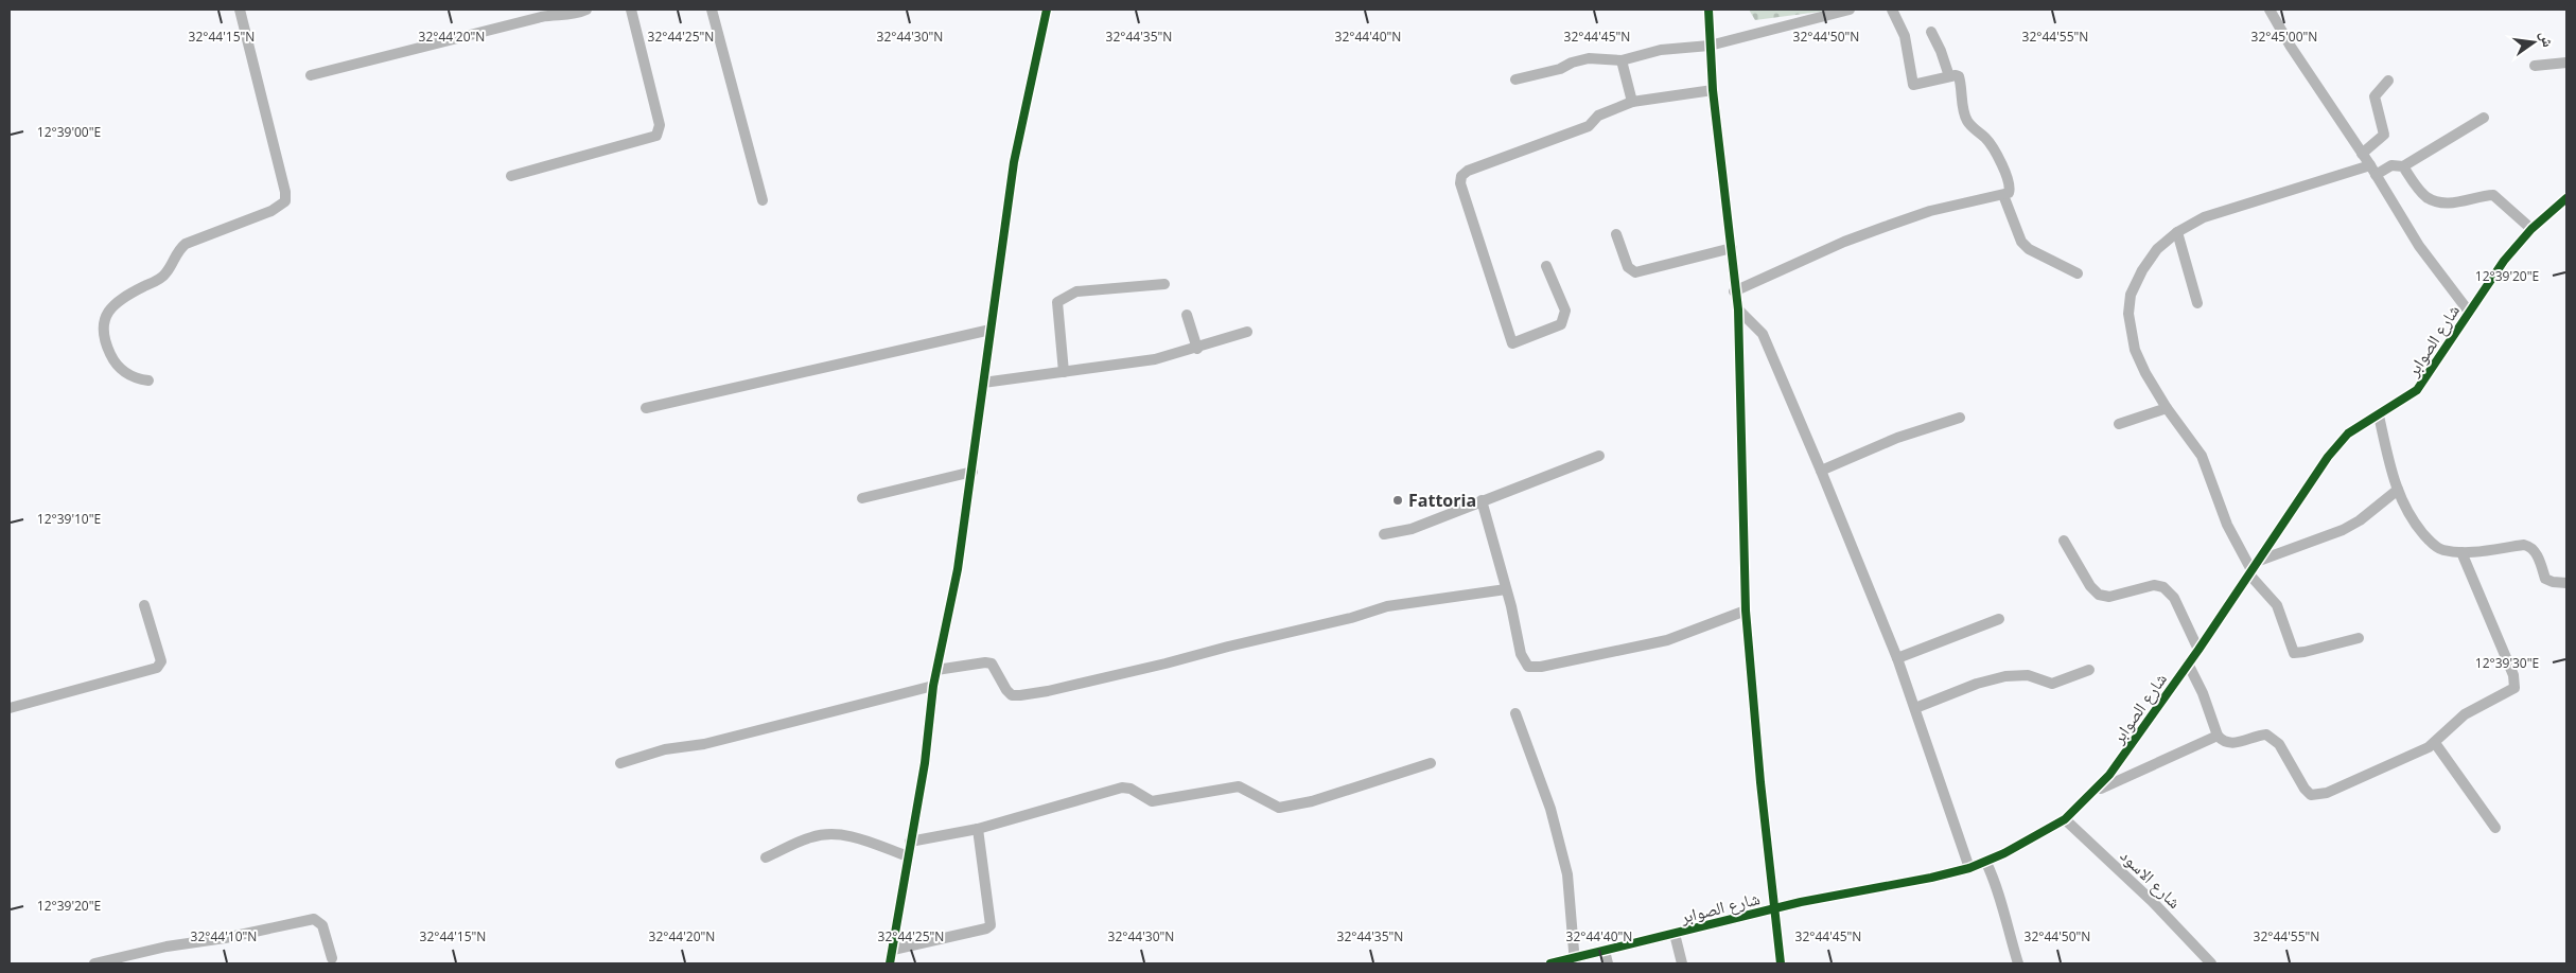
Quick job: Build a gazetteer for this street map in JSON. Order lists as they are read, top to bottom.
{
  "streets": {
    "street": ["شارع الصوابر", "شارع الاسود"]
  },
  "crossings": [
    ["شارع الصوابر", "شارع الاسود"]
  ],
  "places": ["Fattoria"],
  "north": "right",
  "coordinates": [
    "32°44'15\"N",
    "32°44'20\"N",
    "32°44'25\"N",
    "32°44'30\"N",
    "32°44'35\"N",
    "32°44'40\"N",
    "32°44'45\"N",
    "32°44'50\"N",
    "32°44'55\"N",
    "32°45'00\"N",
    "12°39'00\"E",
    "12°39'20\"E",
    "12°39'10\"E",
    "12°39'30\"E",
    "32°44'10\"N"
  ]
}
